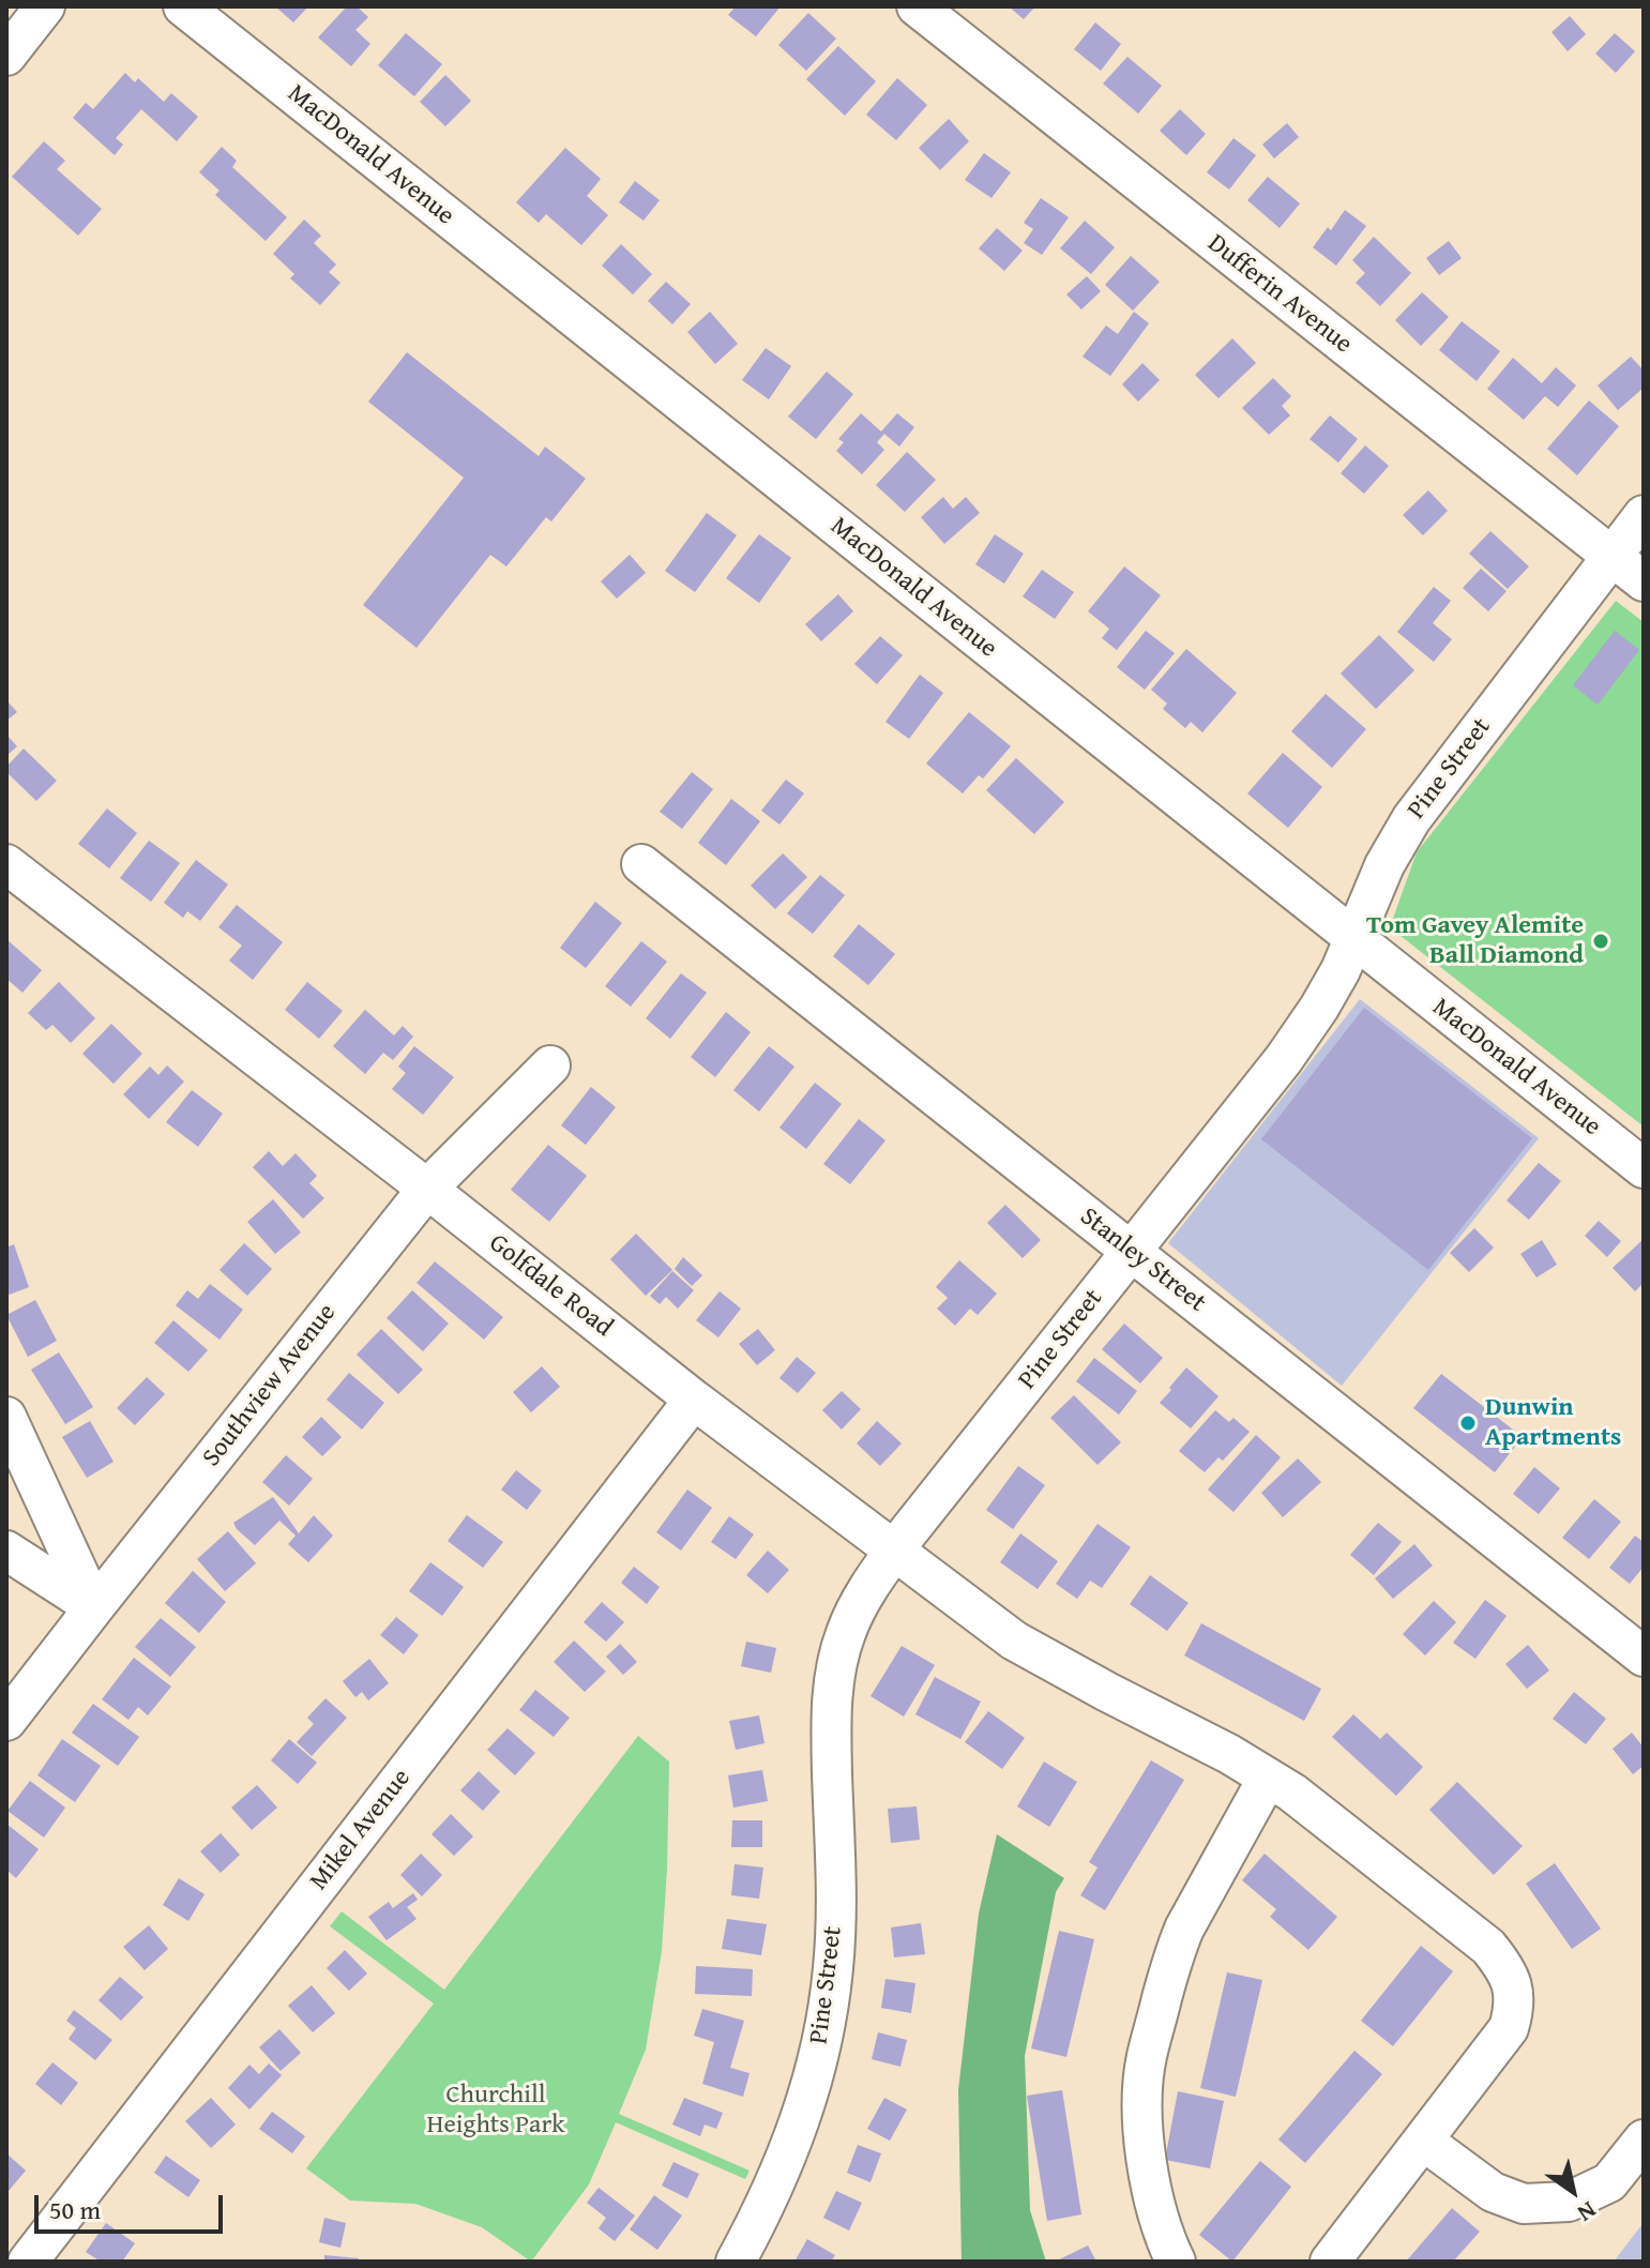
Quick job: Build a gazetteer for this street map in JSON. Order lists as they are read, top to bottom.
{
  "streets": {
    "street": [
      "MacDonald Avenue",
      "Dufferin Avenue",
      "Pine Street",
      "Stanley Street",
      "Golfdale Road",
      "Southview Avenue",
      "Mikel Avenue"
    ]
  },
  "crossings": [
    ["MacDonald Avenue", "Pine Street"],
    ["Dufferin Avenue", "Pine Street"],
    ["Pine Street", "Stanley Street"],
    ["Pine Street", "Golfdale Road"],
    ["Golfdale Road", "Southview Avenue"],
    ["Golfdale Road", "Mikel Avenue"]
  ],
  "parks": ["Churchill Heights Park"],
  "places": ["Tom Gavey Alemite Ball Diamond", "Dunwin Apartments"],
  "scale_bar": "50 m",
  "north": "bottom right"
}
